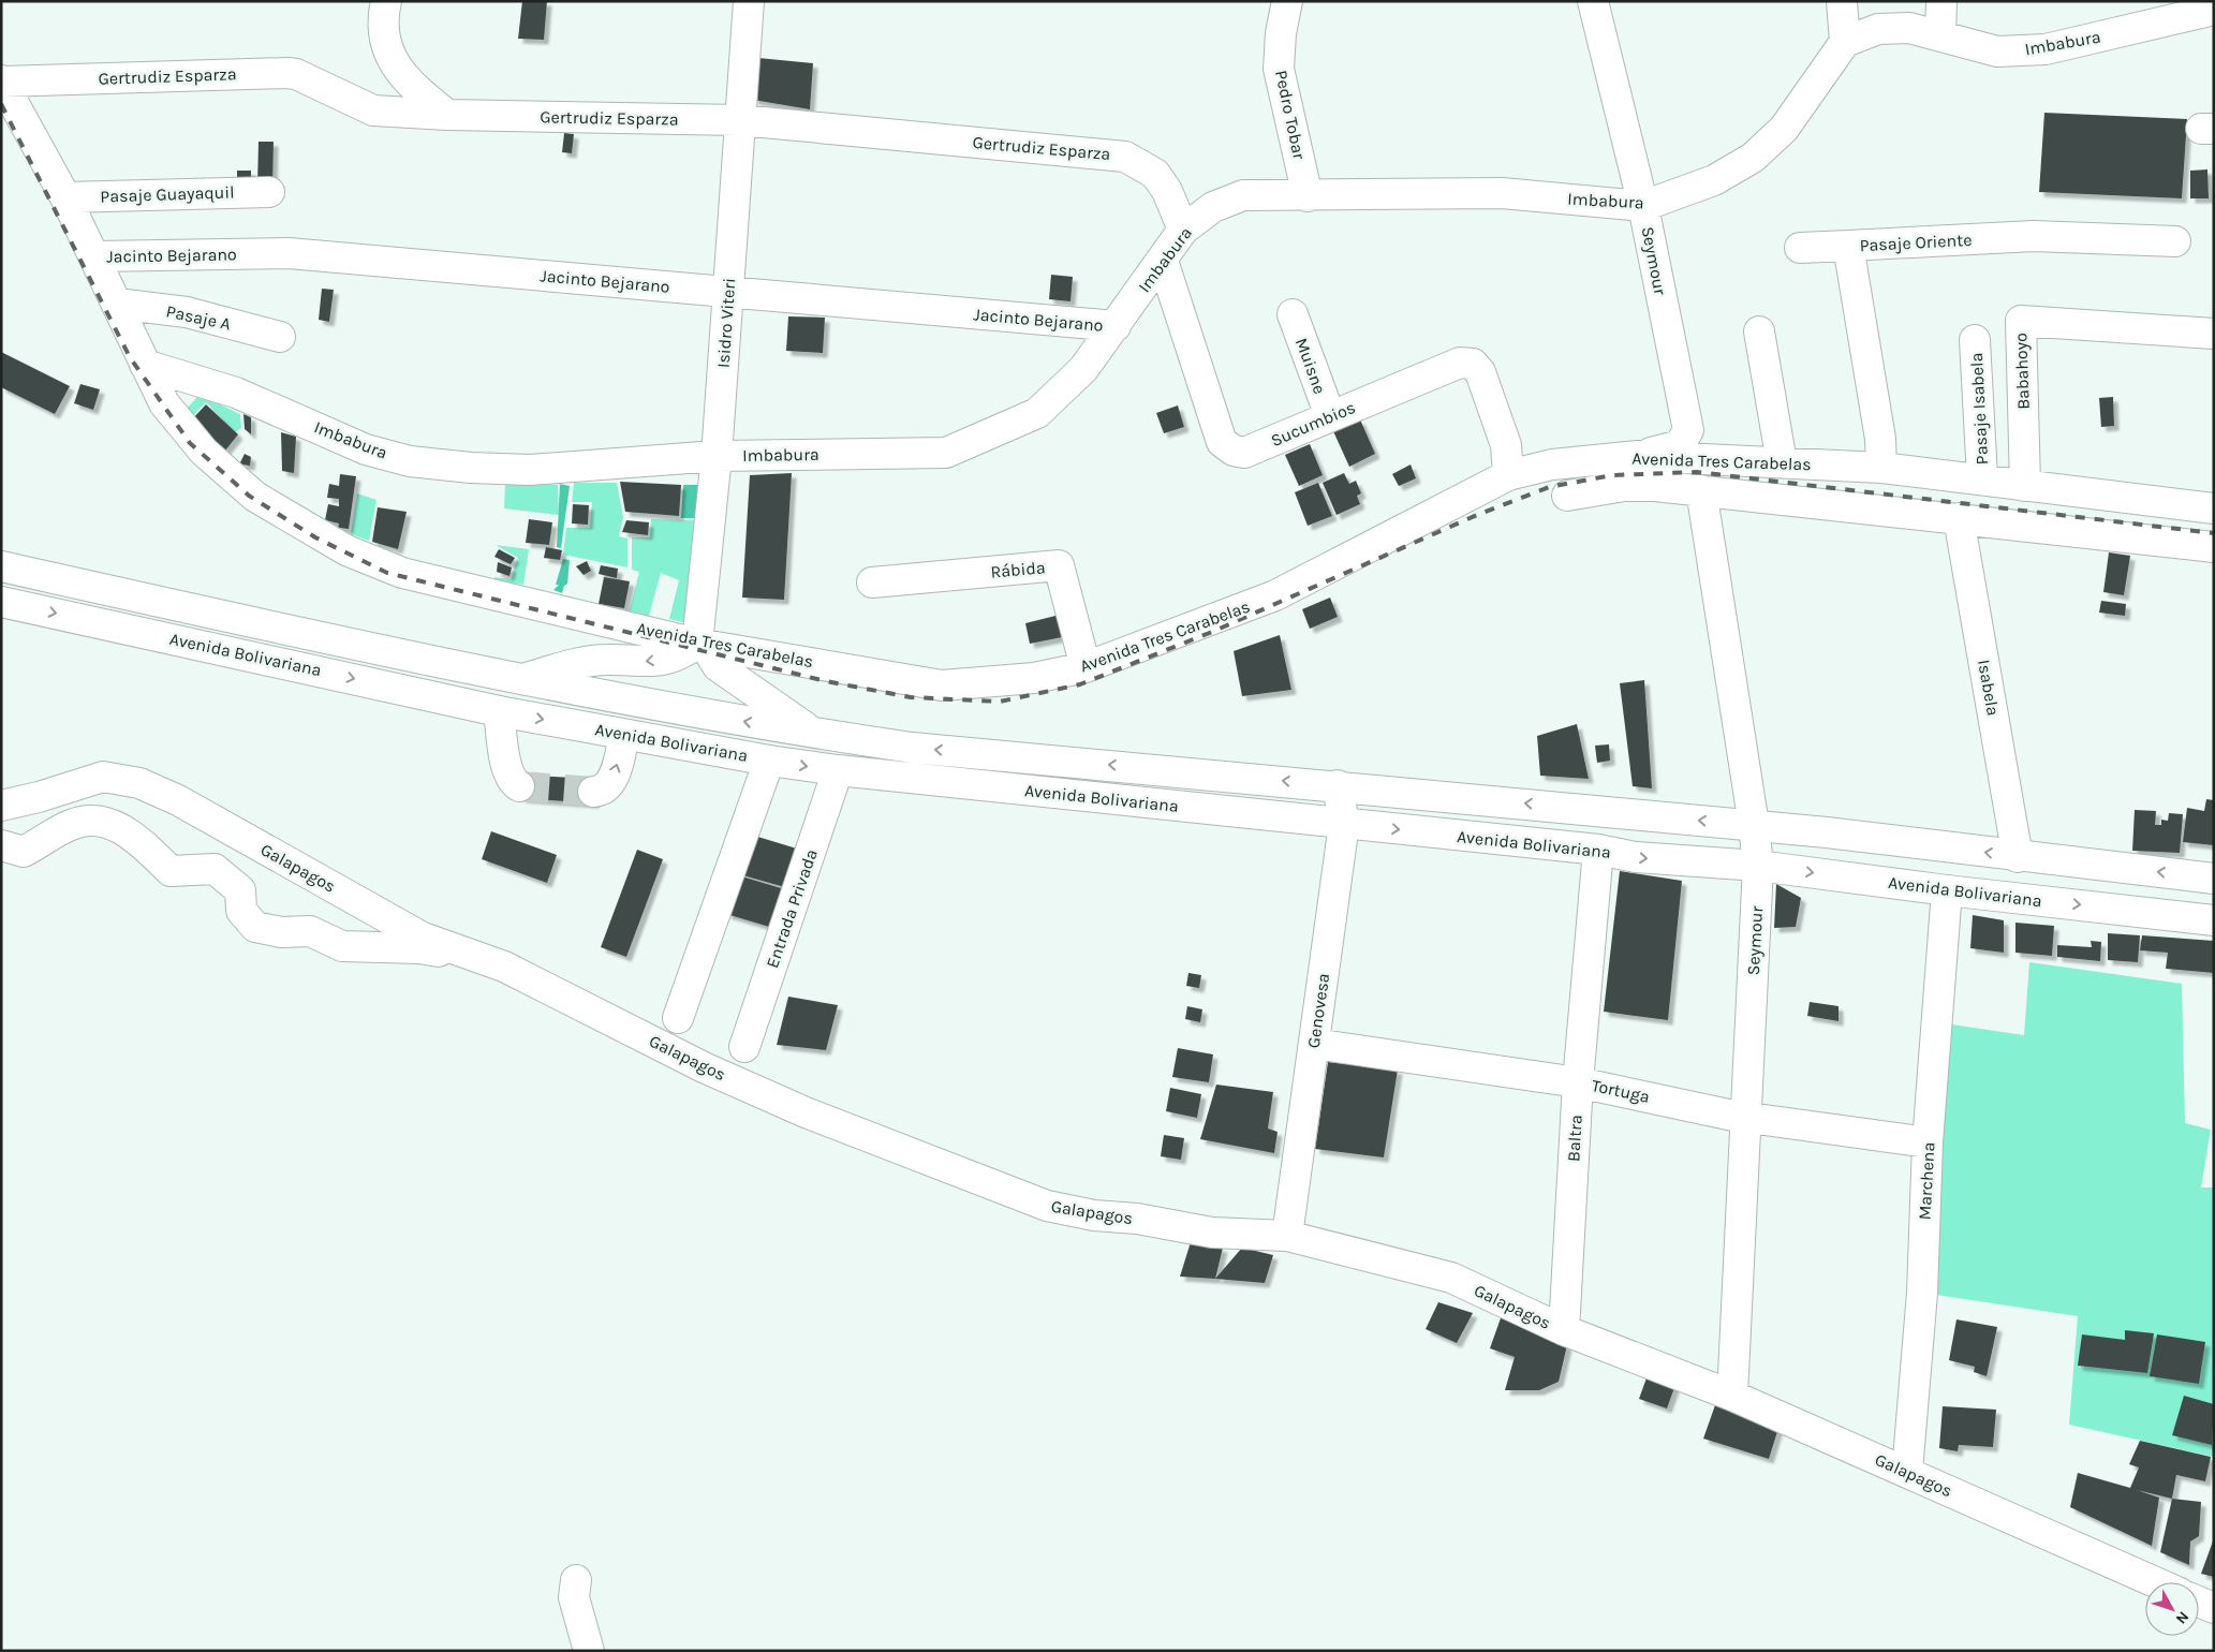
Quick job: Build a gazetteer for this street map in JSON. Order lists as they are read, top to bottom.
{
  "streets": {
    "street": [
      "Imbabura",
      "Gertrudiz Esparza",
      "Pedro Tobar",
      "Pasaje Guayaquil",
      "Pasaje Oriente",
      "Jacinto Bejarano",
      "Seymour",
      "Pasaje A",
      "Isidro Viteri",
      "Muisne",
      "Babahoyo",
      "Pasaje Isabela",
      "Sucumbios",
      "Avenida Tres Carabelas",
      "Rábida",
      "Avenida Bolivariana",
      "Isabela",
      "Galapagos",
      "Entrada Privada",
      "Genovesa",
      "Tortuga",
      "Baltra",
      "Marchena"
    ]
  },
  "crossings": [
    ["Imbabura", "Gertrudiz Esparza"],
    ["Imbabura", "Pedro Tobar"],
    ["Imbabura", "Jacinto Bejarano"],
    ["Imbabura", "Seymour"],
    ["Imbabura", "Isidro Viteri"],
    ["Imbabura", "Sucumbios"],
    ["Imbabura", "Avenida Tres Carabelas"],
    ["Gertrudiz Esparza", "Isidro Viteri"],
    ["Gertrudiz Esparza", "Avenida Tres Carabelas"],
    ["Pasaje Guayaquil", "Avenida Tres Carabelas"],
    ["Pasaje Oriente", "Avenida Tres Carabelas"],
    ["Jacinto Bejarano", "Isidro Viteri"],
    ["Jacinto Bejarano", "Avenida Tres Carabelas"],
    ["Seymour", "Avenida Tres Carabelas"],
    ["Seymour", "Avenida Bolivariana"],
    ["Seymour", "Galapagos"],
    ["Seymour", "Tortuga"],
    ["Pasaje A", "Avenida Tres Carabelas"],
    ["Isidro Viteri", "Avenida Tres Carabelas"],
    ["Muisne", "Sucumbios"],
    ["Babahoyo", "Avenida Tres Carabelas"],
    ["Pasaje Isabela", "Avenida Tres Carabelas"],
    ["Sucumbios", "Avenida Tres Carabelas"],
    ["Avenida Tres Carabelas", "Rábida"],
    ["Avenida Bolivariana", "Isabela"],
    ["Avenida Bolivariana", "Entrada Privada"],
    ["Avenida Bolivariana", "Genovesa"],
    ["Avenida Bolivariana", "Baltra"],
    ["Avenida Bolivariana", "Marchena"],
    ["Galapagos", "Genovesa"],
    ["Galapagos", "Baltra"],
    ["Galapagos", "Marchena"],
    ["Genovesa", "Tortuga"],
    ["Tortuga", "Baltra"],
    ["Tortuga", "Marchena"]
  ],
  "north": "bottom right"
}
